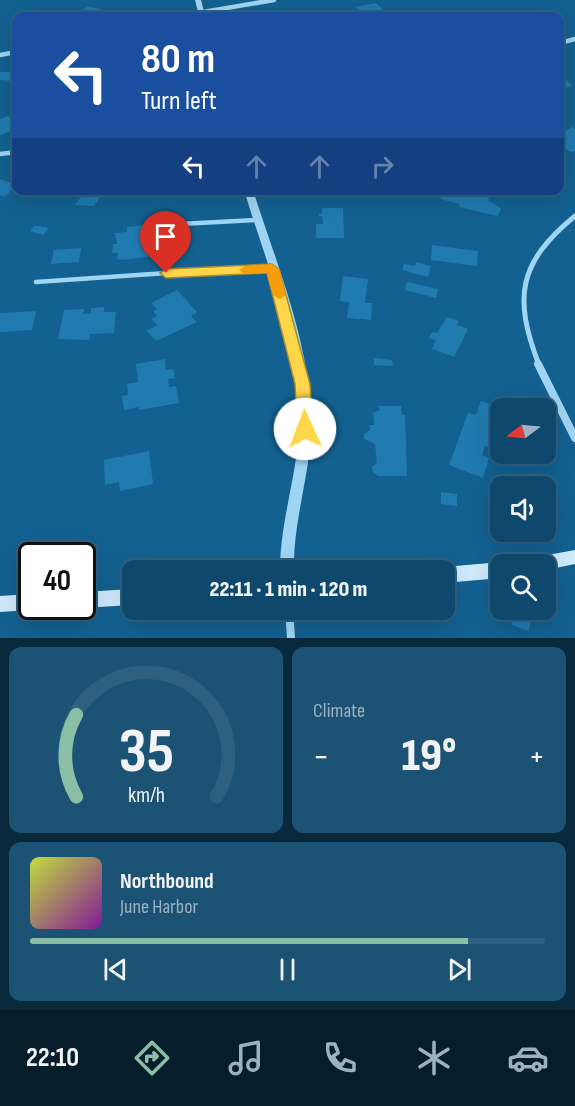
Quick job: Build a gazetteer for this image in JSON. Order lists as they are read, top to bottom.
{
  "north": "left",
  "page": {
    "turn": ["80 m", "Turn left"],
    "limit": "40",
    "trip": "22:11 · 1 min · 120 m",
    "tile": "Climate",
    "heat": ["−", "19°", "+"],
    "song": ["Northbound", "June Harbor"],
    "tabs": "22:10",
    "gauge": ["35", "km/h"]
  }
}
